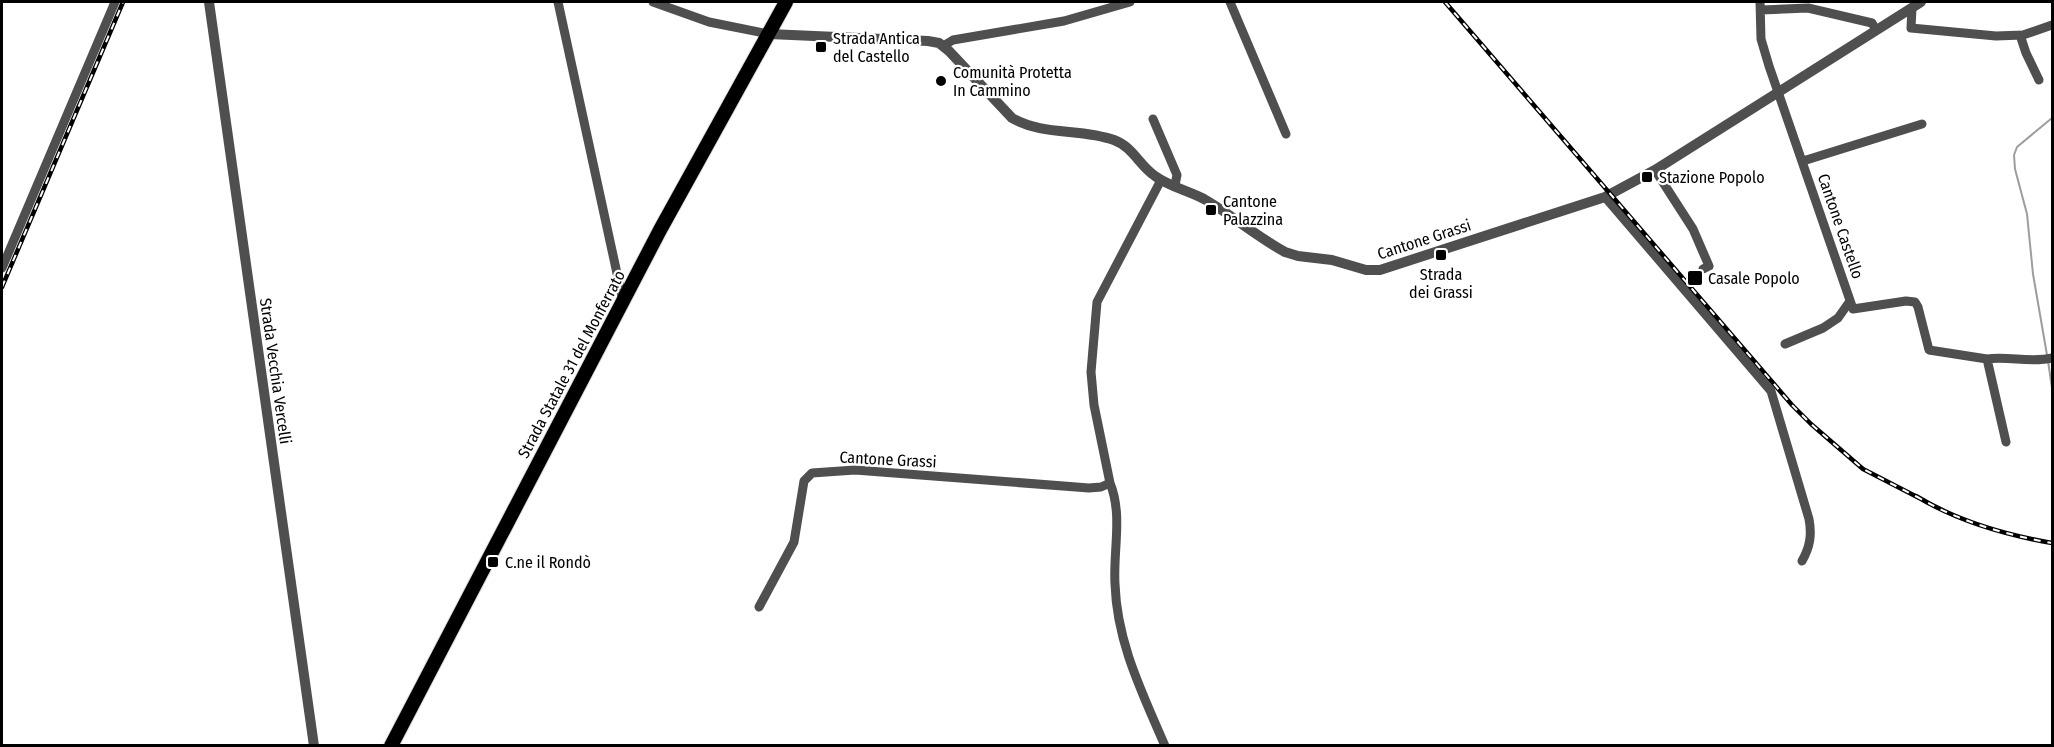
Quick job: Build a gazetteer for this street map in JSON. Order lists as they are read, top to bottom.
{
  "streets": {
    "main road": ["Strada Statale 31 del Monferrato"],
    "street": ["Cantone Castello", "Cantone Grassi", "Strada Vecchia Vercelli"]
  },
  "places": {
    "transit": [
      "Strada Antica del Castello",
      "Stazione Popolo",
      "Cantone Palazzina",
      "Strada dei Grassi",
      "Casale Popolo",
      "C.ne il Rondò"
    ],
    "other": ["Comunità Protetta In Cammino"]
  }
}
